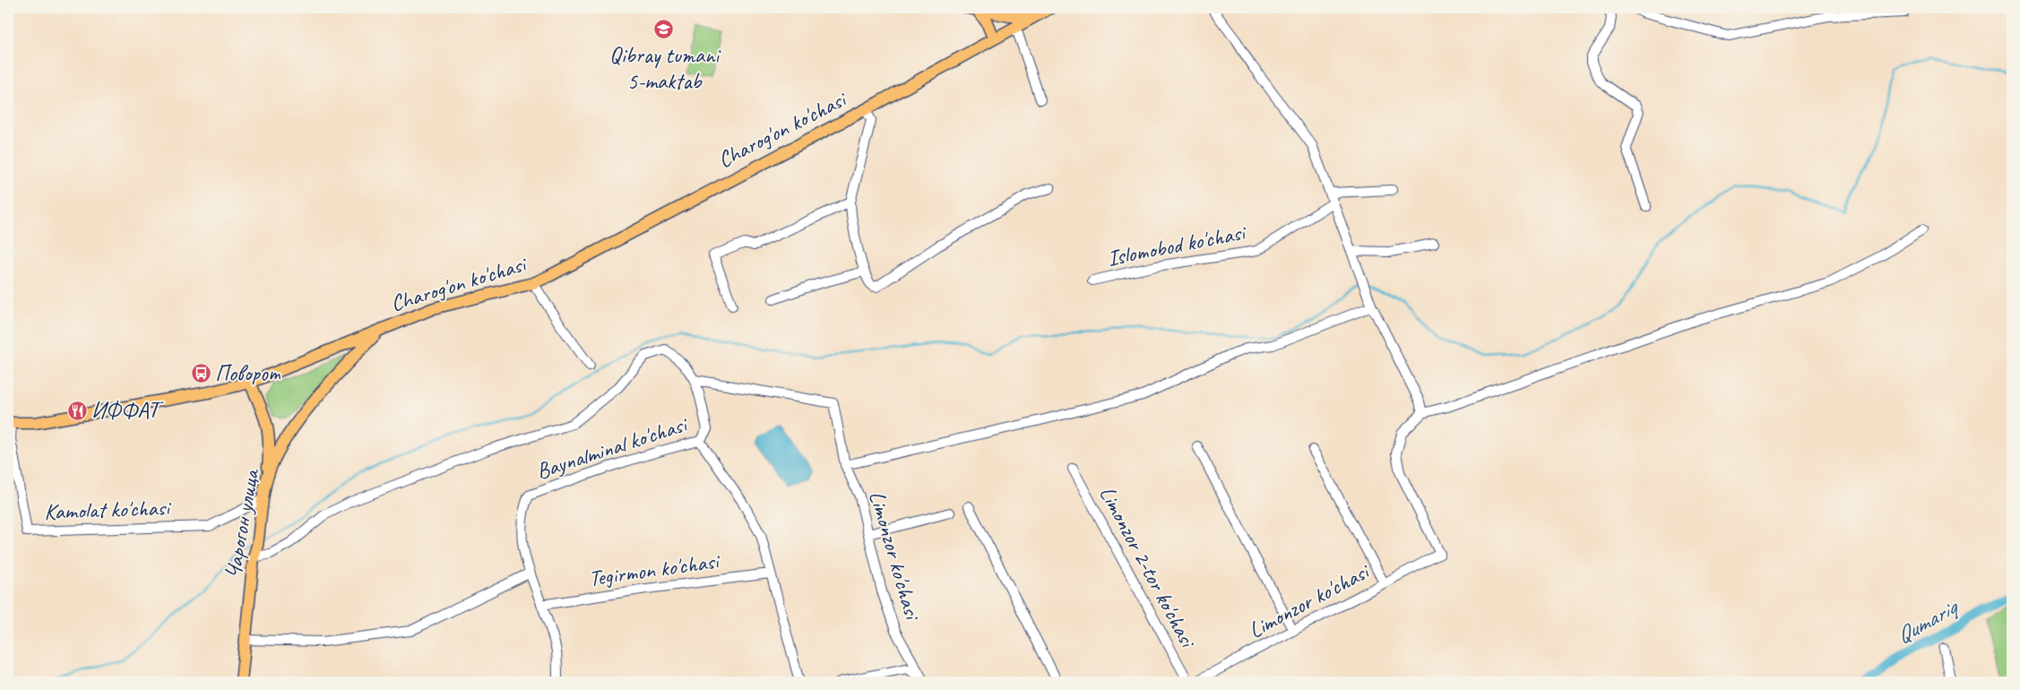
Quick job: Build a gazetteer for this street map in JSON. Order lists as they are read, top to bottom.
{
  "streets": {
    "main road": ["Charog'on ko'chasi", "Чарогон улица"],
    "street": [
      "Islomobod ko'chasi",
      "Baynalminal ko'chasi",
      "Kamolat ko'chasi",
      "Limonzor ko'chasi",
      "Limonzor 2-tor ko'chasi",
      "Tegirmon ko'chasi"
    ]
  },
  "crossings": [
    ["Charog'on ko'chasi", "Kamolat ko'chasi"],
    ["Charog'on ko'chasi", "Чарогон улица"],
    ["Baynalminal ko'chasi", "Чарогон улица"],
    ["Baynalminal ko'chasi", "Limonzor ko'chasi"],
    ["Baynalminal ko'chasi", "Tegirmon ko'chasi"],
    ["Kamolat ko'chasi", "Чарогон улица"]
  ],
  "water": ["Qumariq"],
  "places": {
    "school or university": ["Qibray tumani 5-maktab"],
    "bus stop": ["Поворот"],
    "restaurant": ["ИФФАТ"]
  }
}
